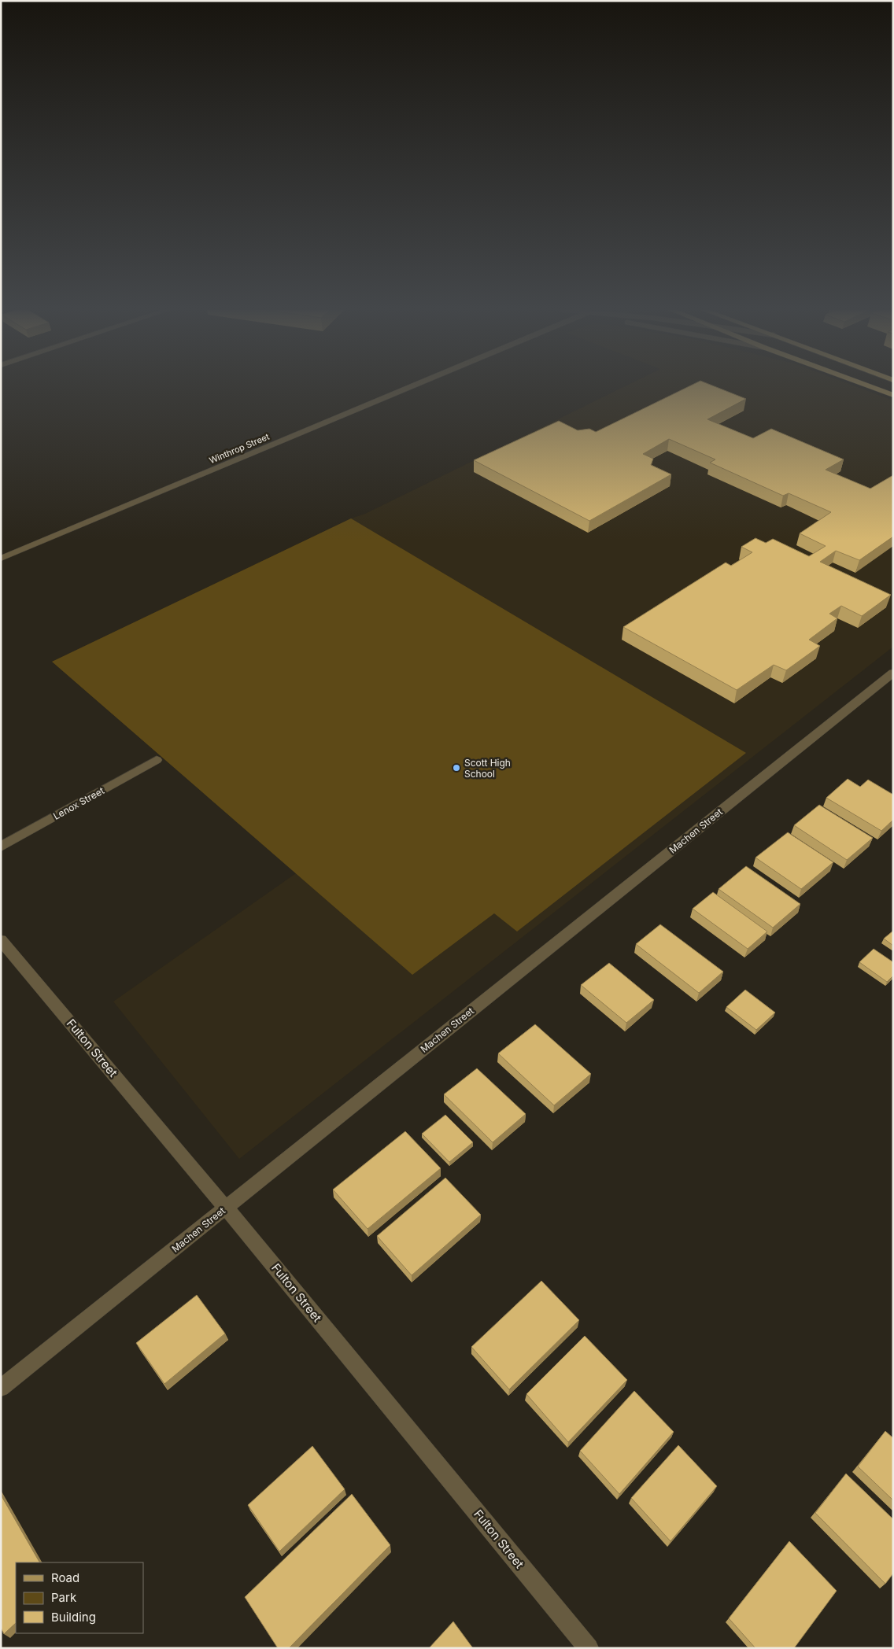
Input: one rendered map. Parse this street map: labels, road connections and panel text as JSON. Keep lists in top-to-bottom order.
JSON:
{
  "streets": {
    "street": [
      "Winthrop Street",
      "Lenox Street",
      "Machen Street",
      "Fulton Street"
    ]
  },
  "crossings": [
    ["Machen Street", "Fulton Street"]
  ],
  "places": ["Scott High School"],
  "legend": ["Road", "Park", "Building"]
}
